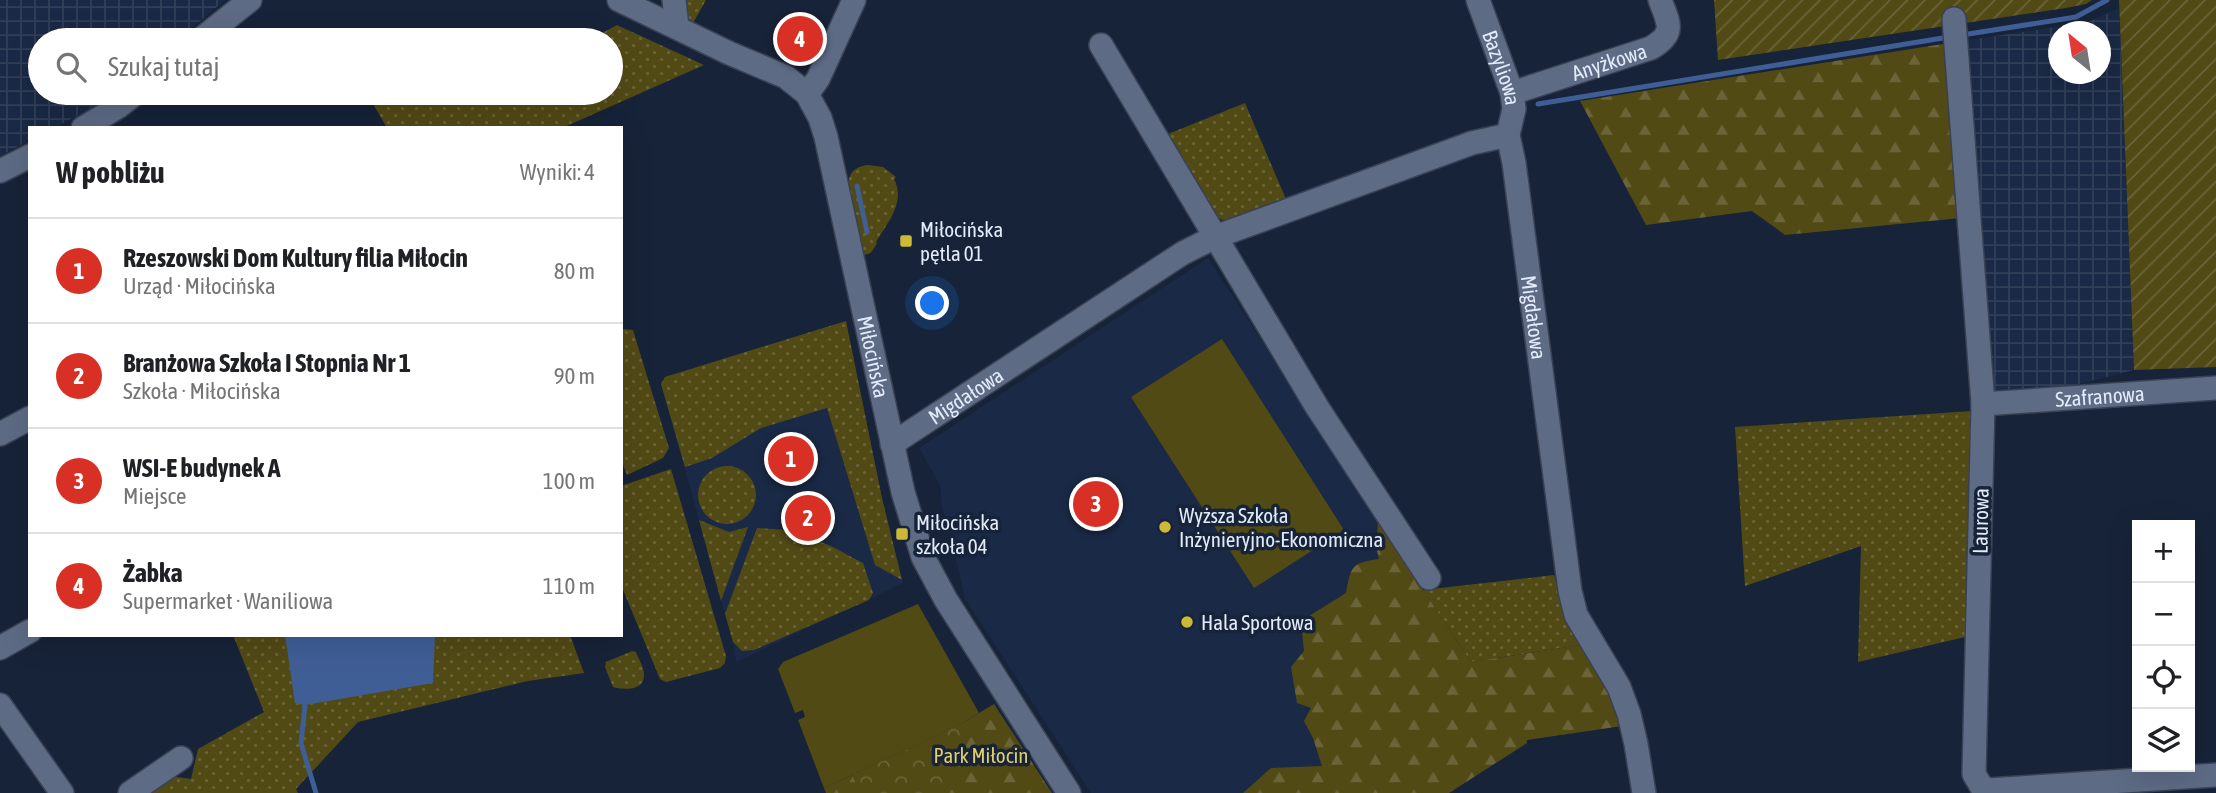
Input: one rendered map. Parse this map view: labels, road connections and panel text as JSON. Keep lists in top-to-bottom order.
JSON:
{
  "streets": {
    "street": [
      "Anyżkowa",
      "Bazyliowa",
      "Migdałowa",
      "Miłocińska",
      "Szafranowa",
      "Laurowa"
    ]
  },
  "crossings": [
    ["Anyżkowa", "Bazyliowa"],
    ["Bazyliowa", "Migdałowa"],
    ["Migdałowa", "Miłocińska"],
    ["Szafranowa", "Laurowa"]
  ],
  "parks": ["Park Miłocin"],
  "places": {
    "transit": ["Miłocińska pętla 01", "Miłocińska szkoła 04"],
    "other": ["Wyższa Szkoła Inżynieryjno-Ekonomiczna", "Hala Sportowa"]
  },
  "north": "top left",
  "page": {
    "pins": [
      "4",
      "1",
      "3",
      "2"
    ],
    "search": "Szukaj tutaj",
    "heading": ["W pobliżu", "Wyniki: 4"],
    "list": [
      {
        "mark": "1",
        "name": "Rzeszowski Dom Kultury filia Miłocin",
        "note": "Urząd · Miłocińska",
        "value": "80 m"
      },
      {
        "mark": "2",
        "name": "Branżowa Szkoła I Stopnia Nr 1",
        "note": "Szkoła · Miłocińska",
        "value": "90 m"
      },
      {
        "mark": "3",
        "name": "WSI-E budynek A",
        "note": "Miejsce",
        "value": "100 m"
      },
      {
        "mark": "4",
        "name": "Żabka",
        "note": "Supermarket · Waniliowa",
        "value": "110 m"
      }
    ],
    "map_buttons": ["+", "−"]
  }
}
